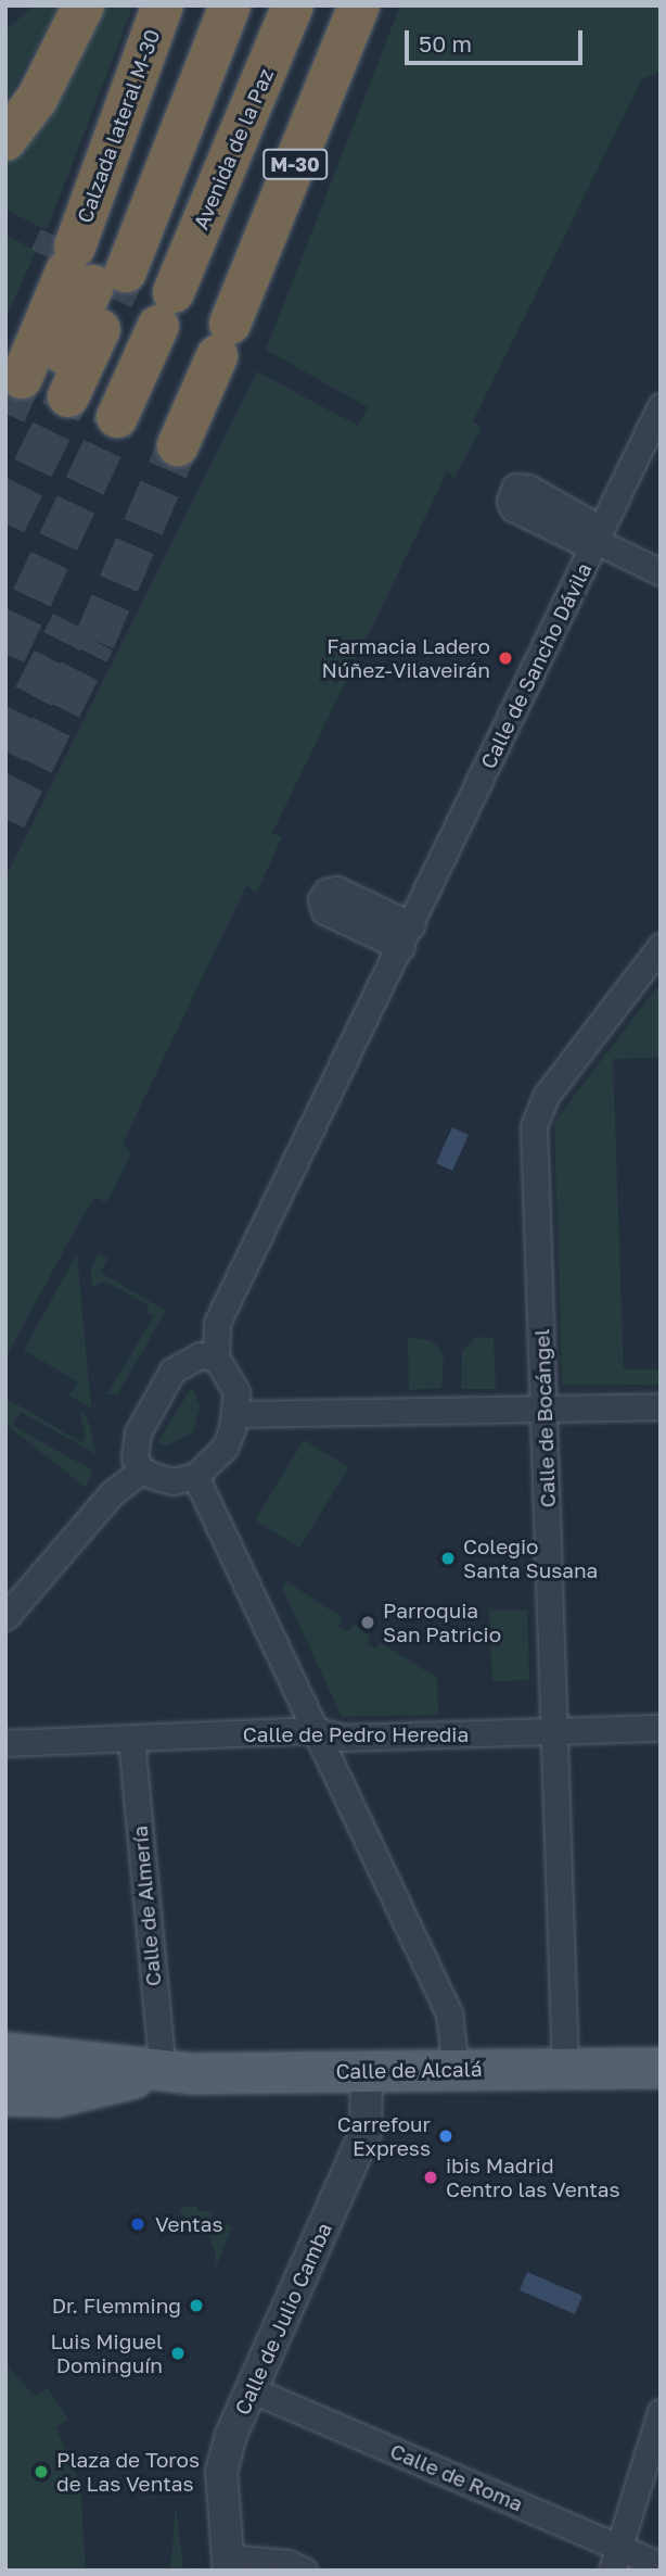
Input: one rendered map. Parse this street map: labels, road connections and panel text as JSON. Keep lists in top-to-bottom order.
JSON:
{
  "streets": {
    "highway": ["Calzada lateral M-30", "Avenida de la Paz", "M-30"],
    "main road": ["Calle de Alcalá"],
    "street": [
      "Calle de Sancho Dávila",
      "Calle de Bocángel",
      "Calle de Pedro Heredia",
      "Calle de Almería",
      "Calle de Julio Camba",
      "Calle de Roma"
    ]
  },
  "crossings": [
    ["Calle de Bocángel", "Calle de Pedro Heredia"],
    ["Calle de Bocángel", "Calle de Alcalá"],
    ["Calle de Pedro Heredia", "Calle de Almería"],
    ["Calle de Almería", "Calle de Alcalá"],
    ["Calle de Alcalá", "Calle de Julio Camba"],
    ["Calle de Julio Camba", "Calle de Roma"]
  ],
  "places": [
    "Farmacia Ladero Núñez-Vilaveirán",
    "Colegio Santa Susana",
    "Parroquia San Patricio",
    "Carrefour Express",
    "ibis Madrid Centro las Ventas",
    "Ventas",
    "Dr. Flemming",
    "Luis Miguel Dominguín",
    "Plaza de Toros de Las Ventas"
  ],
  "scale_bar": "50 m"
}
